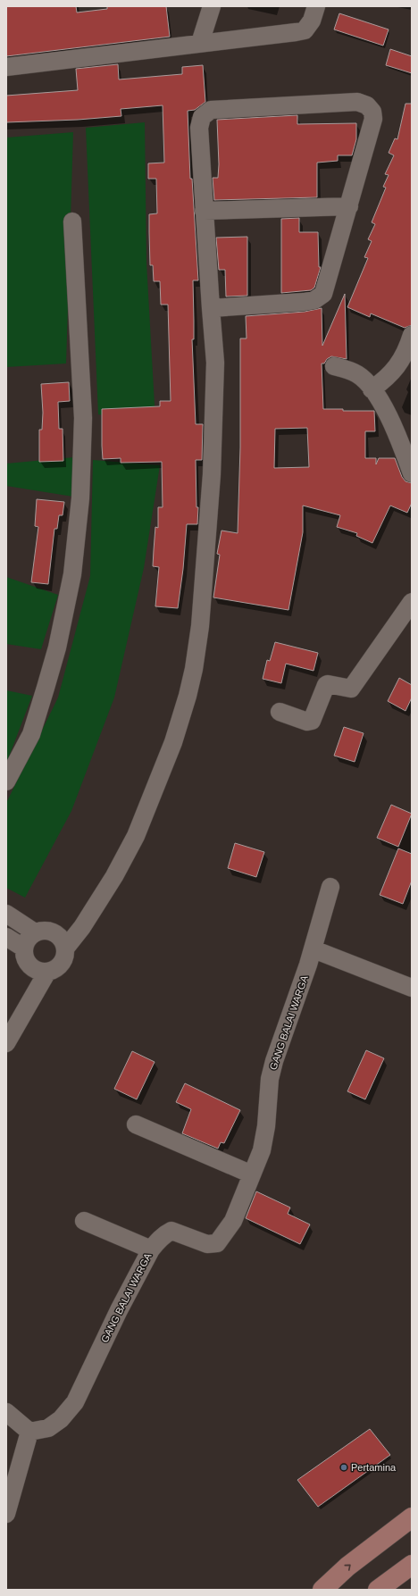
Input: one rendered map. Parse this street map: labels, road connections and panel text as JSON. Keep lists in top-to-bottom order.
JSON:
{
  "streets": {
    "street": ["GANG BALAI WARGA"]
  },
  "places": ["Pertamina"]
}
